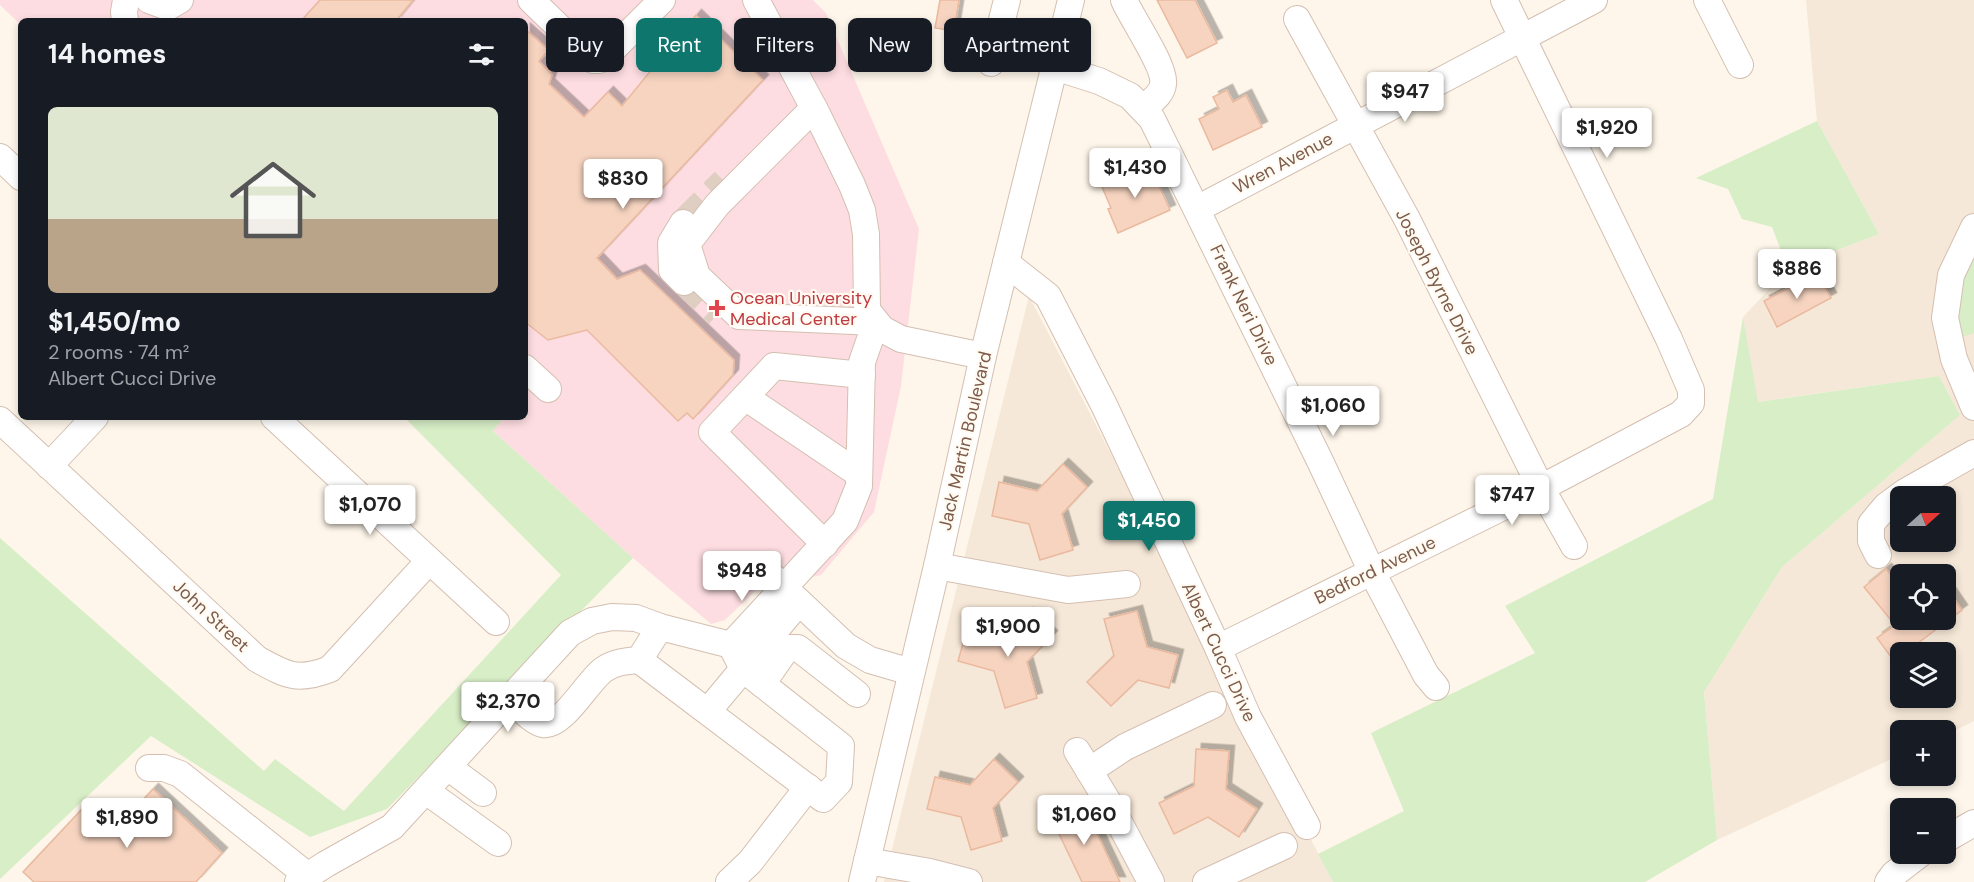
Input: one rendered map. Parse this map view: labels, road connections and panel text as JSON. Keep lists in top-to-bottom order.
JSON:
{
  "streets": {
    "street": [
      "Wren Avenue",
      "Joseph Byrne Drive",
      "Frank Neri Drive",
      "Jack Martin Boulevard",
      "Bedford Avenue",
      "John Street",
      "Albert Cucci Drive"
    ]
  },
  "crossings": [
    ["Wren Avenue", "Joseph Byrne Drive"],
    ["Wren Avenue", "Frank Neri Drive"],
    ["Wren Avenue", "Bedford Avenue"],
    ["Joseph Byrne Drive", "Bedford Avenue"],
    ["Frank Neri Drive", "Bedford Avenue"],
    ["Jack Martin Boulevard", "Albert Cucci Drive"],
    ["Bedford Avenue", "Albert Cucci Drive"]
  ],
  "places": {
    "health": ["Ocean University Medical Center"]
  },
  "north": "right",
  "page": {
    "chip": [
      "Buy",
      "Rent",
      "Filters",
      "New",
      "Apartment"
    ],
    "heading": "14 homes",
    "price": [
      "$947",
      "$1,920",
      "$1,430",
      "$830",
      "$886",
      "$1,060",
      "$747",
      "$1,070",
      "$1,450",
      "$948",
      "$1,900",
      "$2,370",
      "$1,060",
      "$1,890"
    ],
    "list": [
      {
        "name": "$1,450/mo",
        "note": "2 rooms · 74 m² · Albert Cucci Drive"
      }
    ],
    "map_buttons": ["+", "−"]
  }
}
